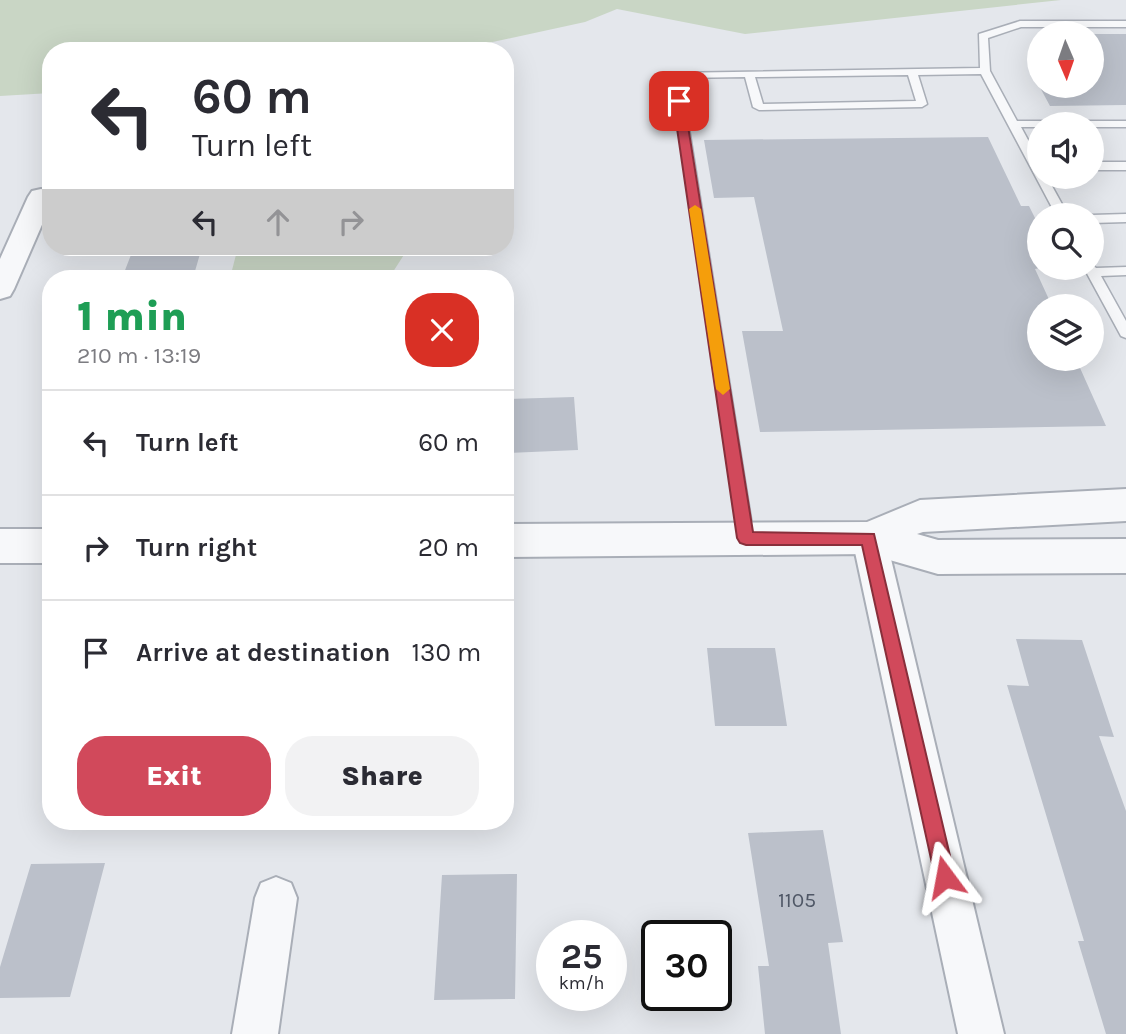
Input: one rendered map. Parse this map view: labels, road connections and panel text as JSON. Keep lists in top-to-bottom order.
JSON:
{
  "house_numbers": ["1105"],
  "north": "bottom",
  "page": {
    "turn": ["60 m", "Turn left"],
    "heading": ["1 min", "210 m · 13:19"],
    "list": [
      {
        "name": "Turn left",
        "value": "60 m"
      },
      {
        "name": "Turn right",
        "value": "20 m"
      },
      {
        "name": "Arrive at destination",
        "value": "130 m"
      }
    ],
    "buttons": ["Exit", "Share"],
    "speed": "25 km/h",
    "limit": "30"
  }
}
